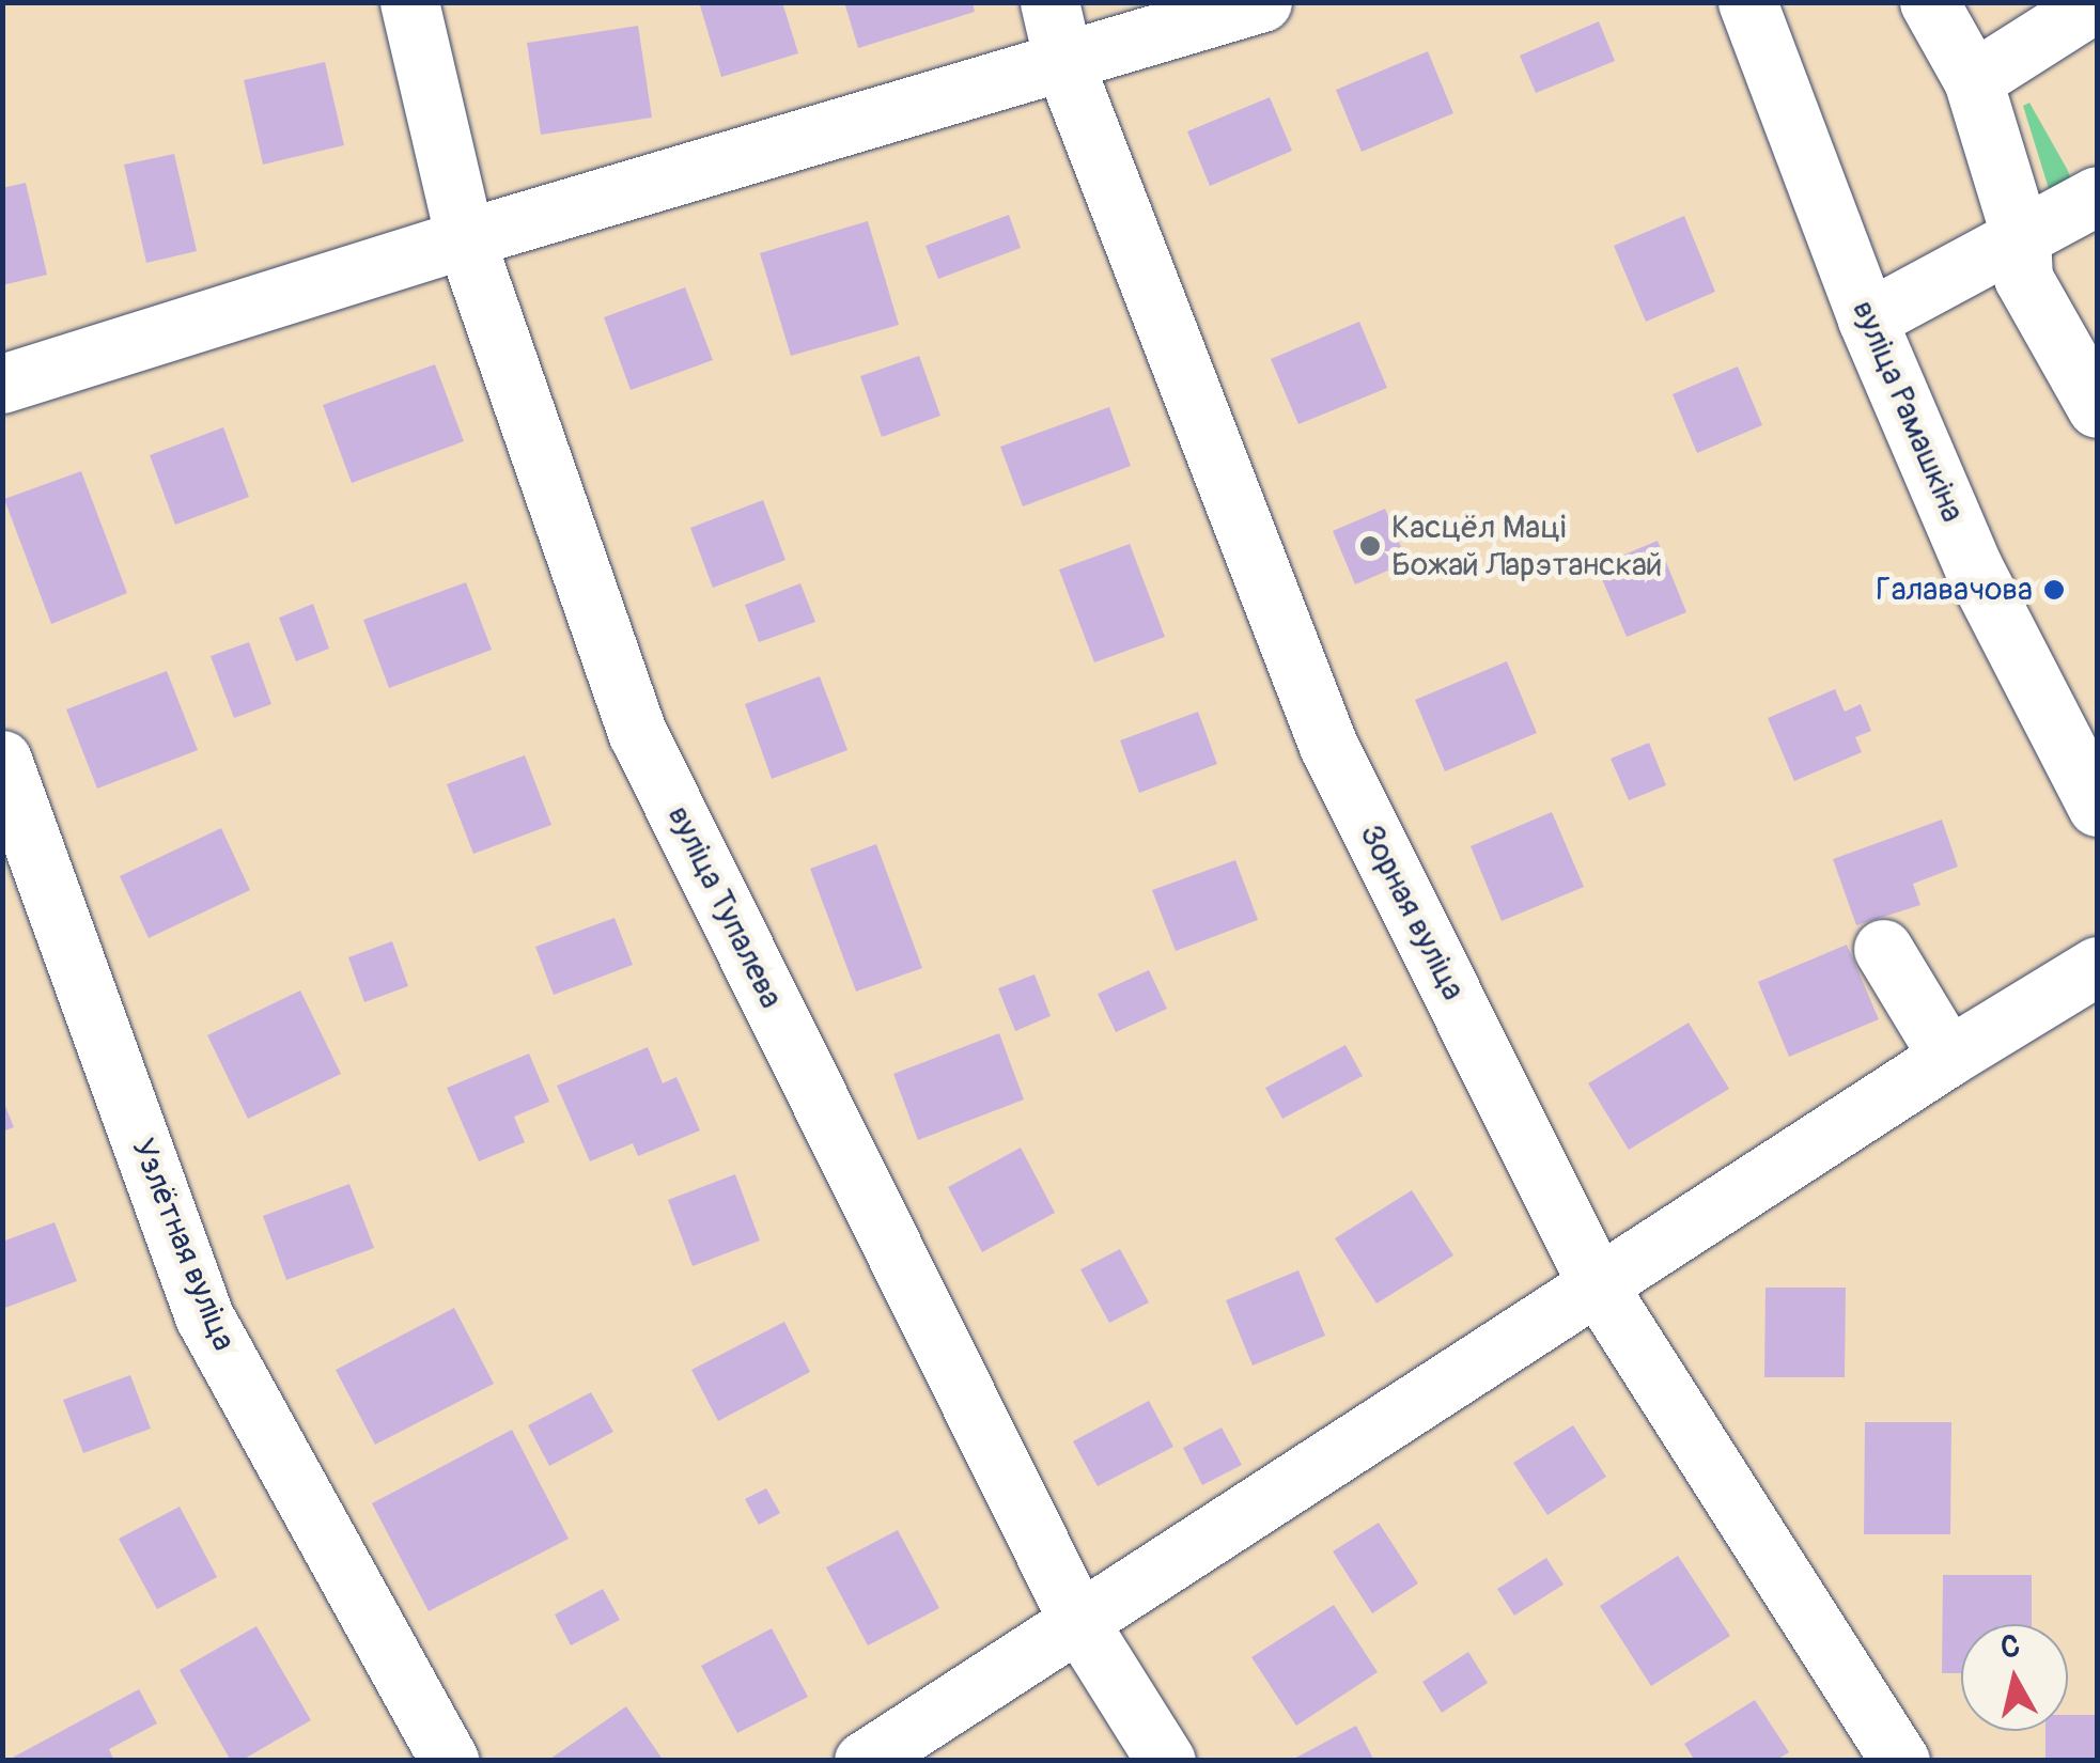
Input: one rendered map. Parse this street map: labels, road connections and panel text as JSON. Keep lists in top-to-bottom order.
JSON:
{
  "streets": {
    "street": [
      "вуліца Рамашкіна",
      "вуліца Тупалева",
      "Зорная вуліца",
      "Узлётная вуліца"
    ]
  },
  "places": ["Касцёл Маці Божай Ларэтанскай", "Галавачова"],
  "north": "top"
}
